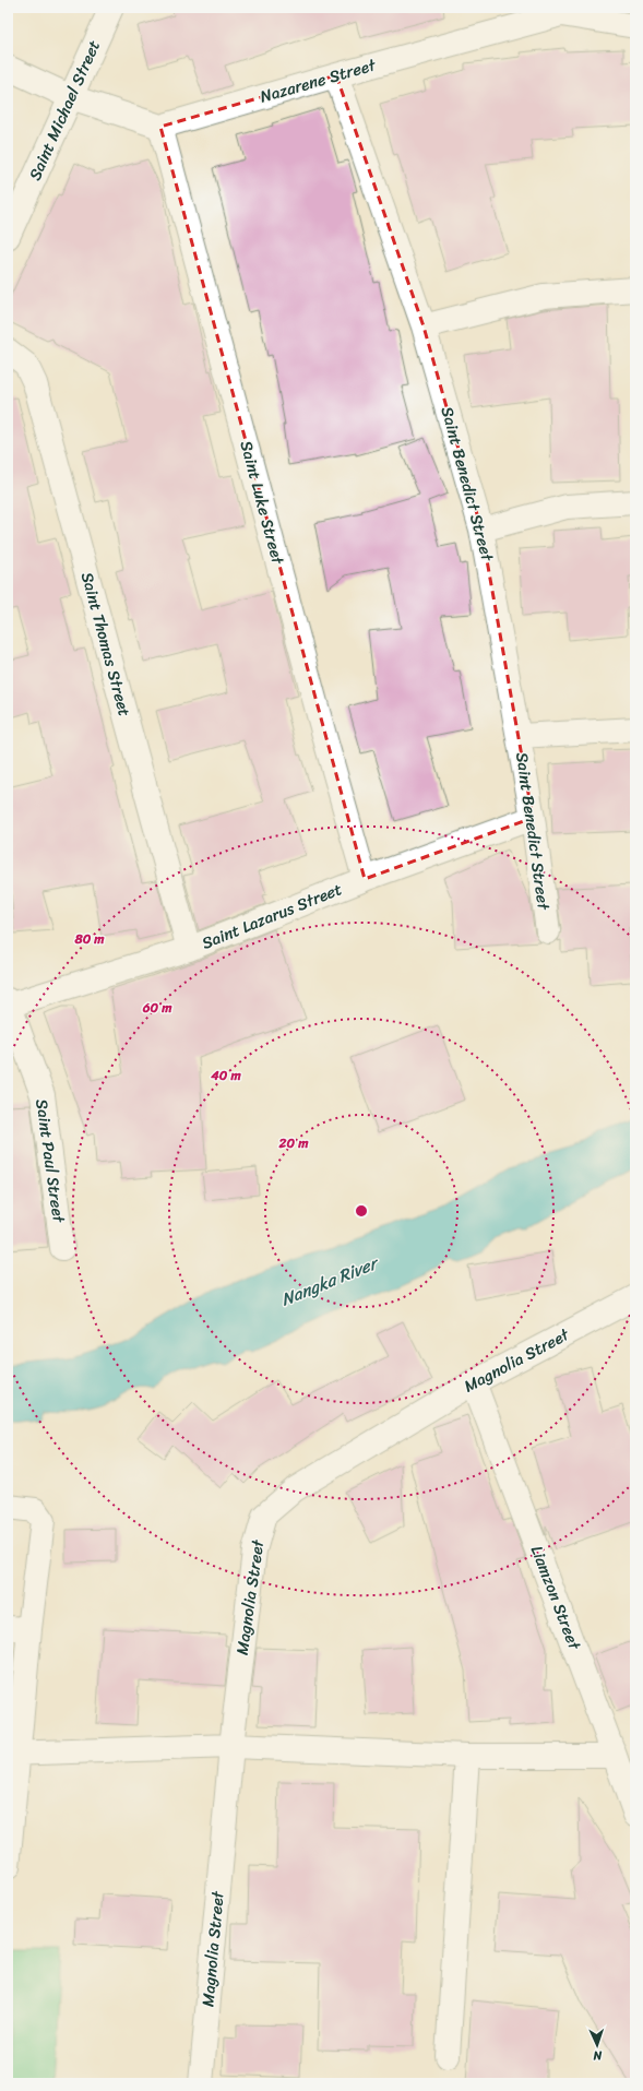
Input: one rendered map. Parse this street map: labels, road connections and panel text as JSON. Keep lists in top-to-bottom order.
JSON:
{
  "streets": {
    "street": [
      "Nazarene Street",
      "Saint Michael Street",
      "Saint Benedict Street",
      "Saint Luke Street",
      "Saint Thomas Street",
      "Saint Lazarus Street",
      "Saint Paul Street",
      "Magnolia Street",
      "Liamzon Street"
    ]
  },
  "crossings": [
    ["Nazarene Street", "Saint Benedict Street"],
    ["Nazarene Street", "Saint Luke Street"],
    ["Saint Benedict Street", "Saint Lazarus Street"],
    ["Saint Luke Street", "Saint Lazarus Street"],
    ["Saint Thomas Street", "Saint Lazarus Street"],
    ["Saint Lazarus Street", "Saint Paul Street"],
    ["Magnolia Street", "Liamzon Street"]
  ],
  "water": ["Nangka River"],
  "north": "bottom",
  "rings": [
    "80 m",
    "60 m",
    "40 m",
    "20 m"
  ]
}
